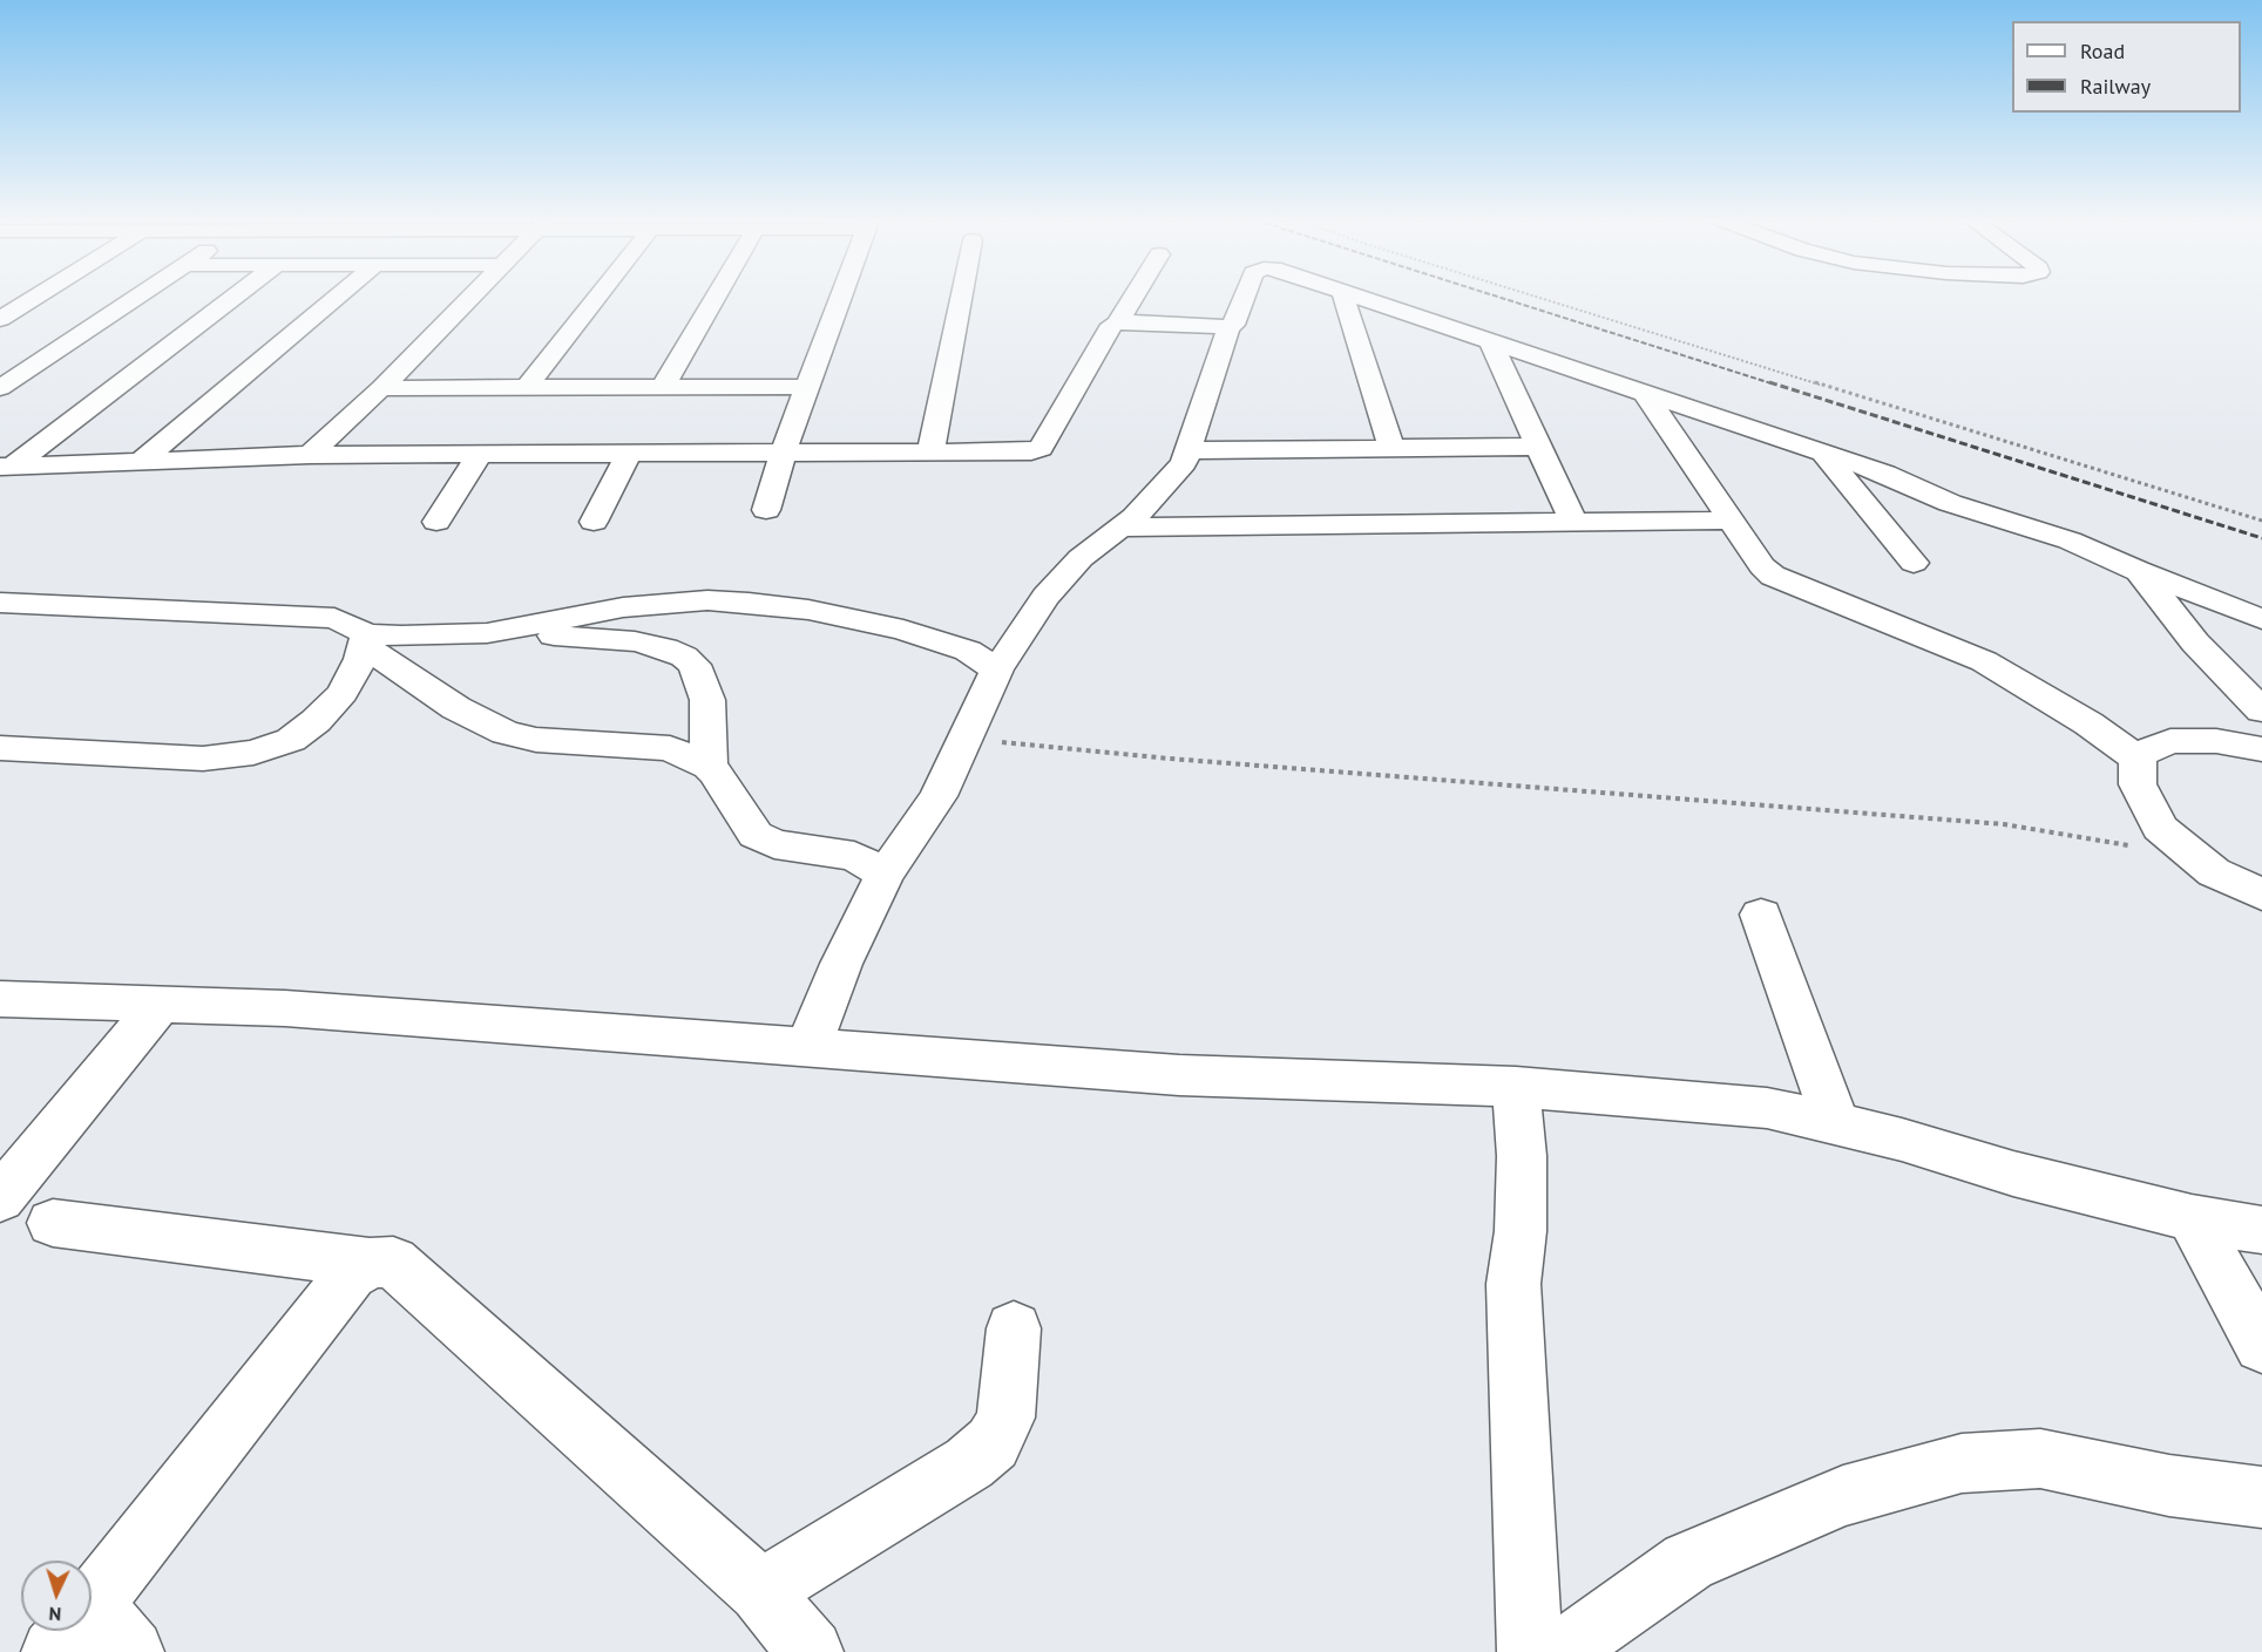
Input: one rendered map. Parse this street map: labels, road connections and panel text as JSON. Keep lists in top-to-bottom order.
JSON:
{
  "legend": ["Road", "Railway"],
  "north": "bottom"
}
